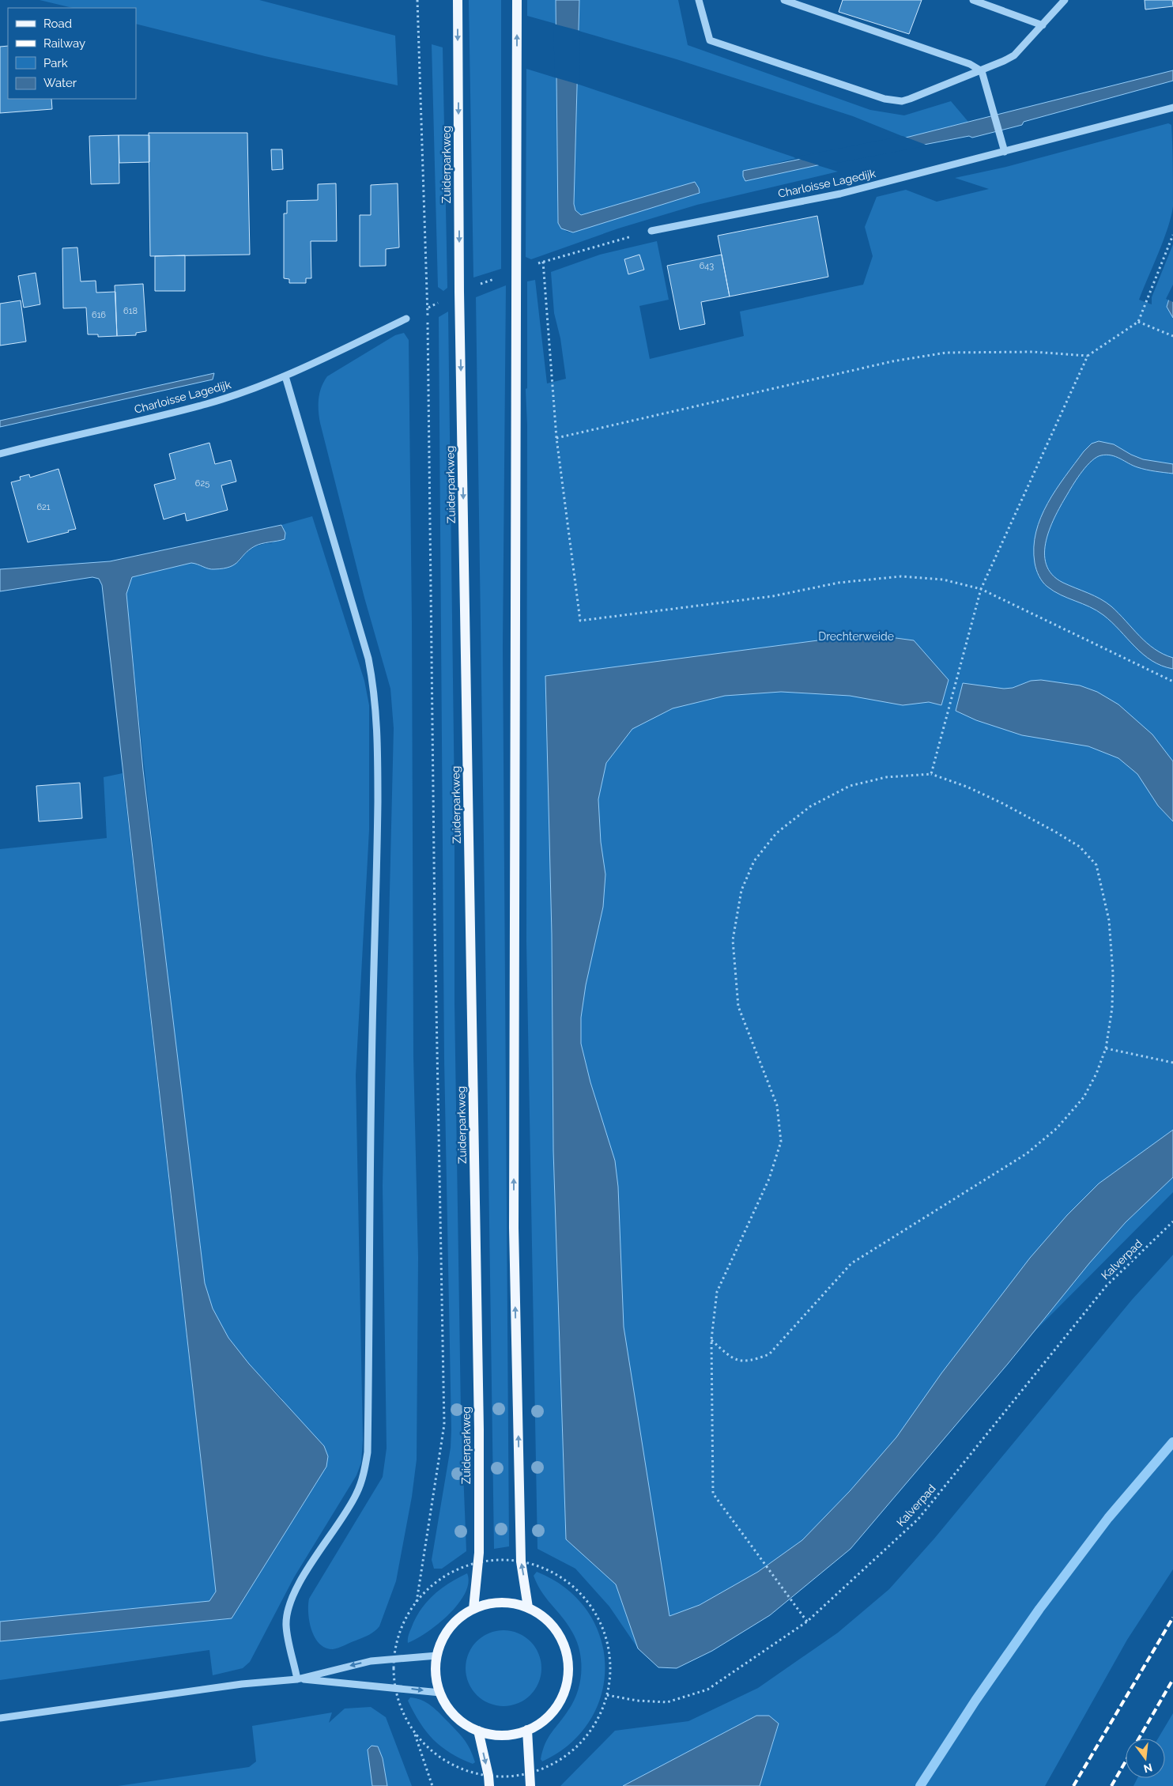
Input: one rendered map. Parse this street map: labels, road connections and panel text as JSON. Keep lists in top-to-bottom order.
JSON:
{
  "streets": {
    "main road": ["Zuiderparkweg"],
    "street": ["Charloisse Lagedijk"],
    "path": ["Kalverpad"]
  },
  "parks": ["Drechterweide"],
  "house_numbers": [
    "643",
    "618",
    "616",
    "625",
    "621"
  ],
  "legend": [
    "Road",
    "Railway",
    "Park",
    "Water"
  ],
  "north": "bottom"
}
